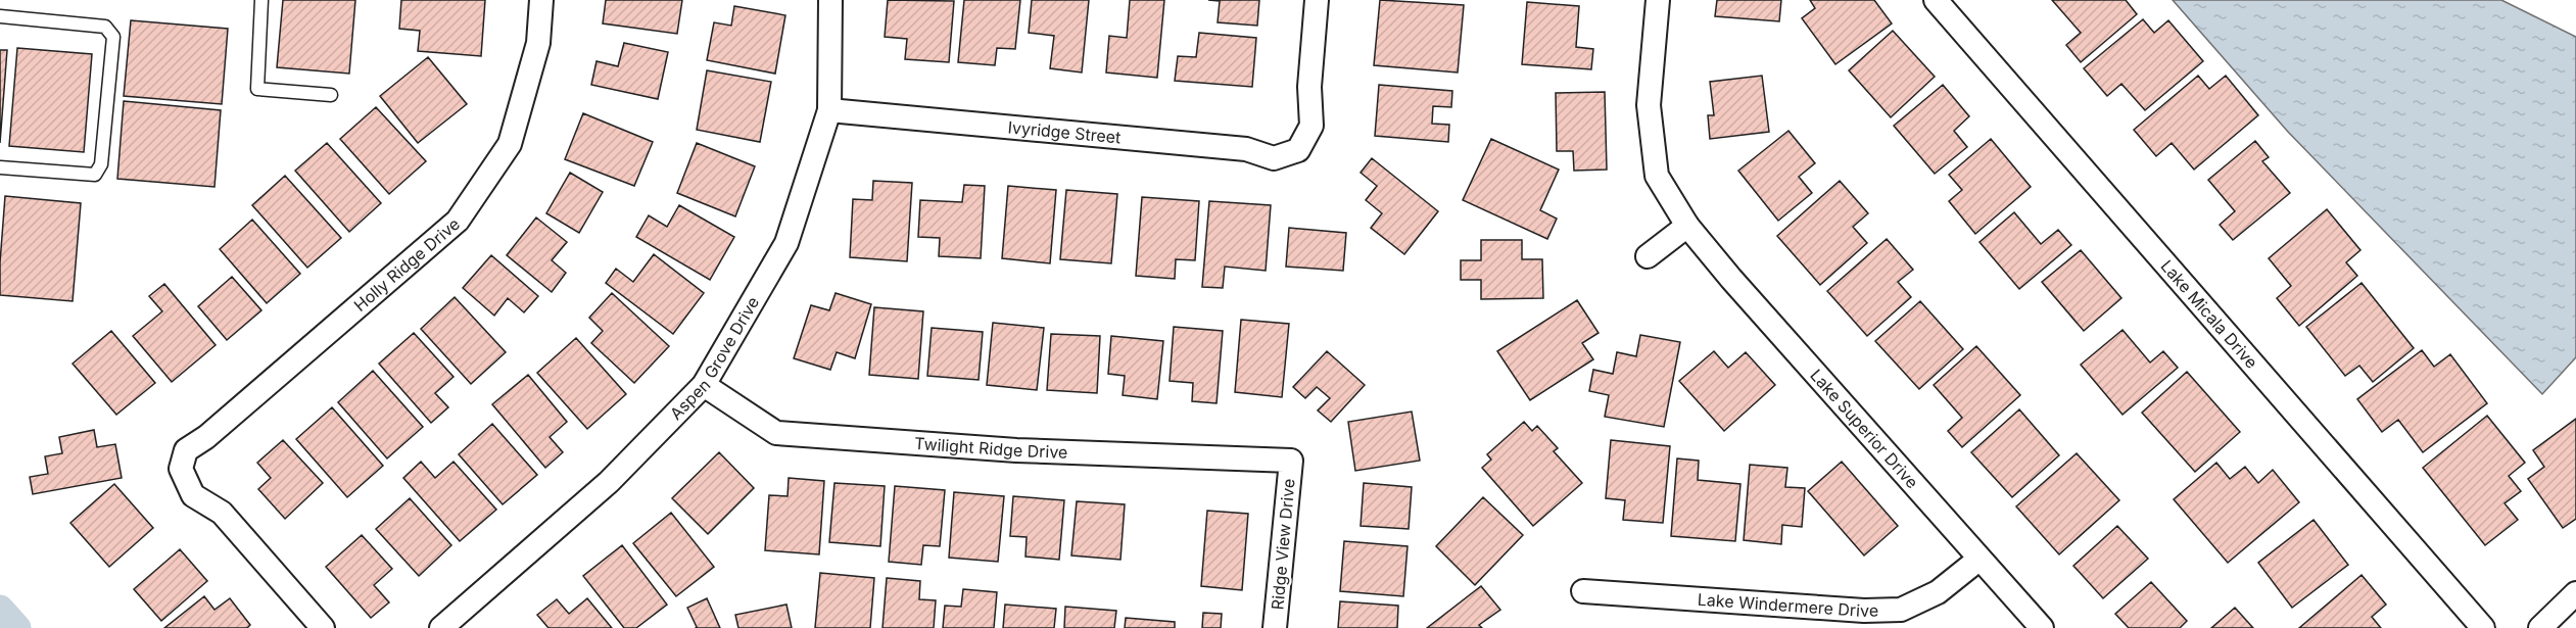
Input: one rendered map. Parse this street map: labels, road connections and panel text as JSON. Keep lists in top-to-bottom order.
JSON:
{
  "streets": {
    "street": [
      "Ivyridge Street",
      "Holly Ridge Drive",
      "Lake Micala Drive",
      "Aspen Grove Drive",
      "Lake Superior Drive",
      "Twilight Ridge Drive",
      "Ridge View Drive",
      "Lake Windermere Drive"
    ]
  },
  "crossings": [
    ["Ivyridge Street", "Aspen Grove Drive"],
    ["Aspen Grove Drive", "Twilight Ridge Drive"],
    ["Lake Superior Drive", "Lake Windermere Drive"],
    ["Twilight Ridge Drive", "Ridge View Drive"]
  ]
}
